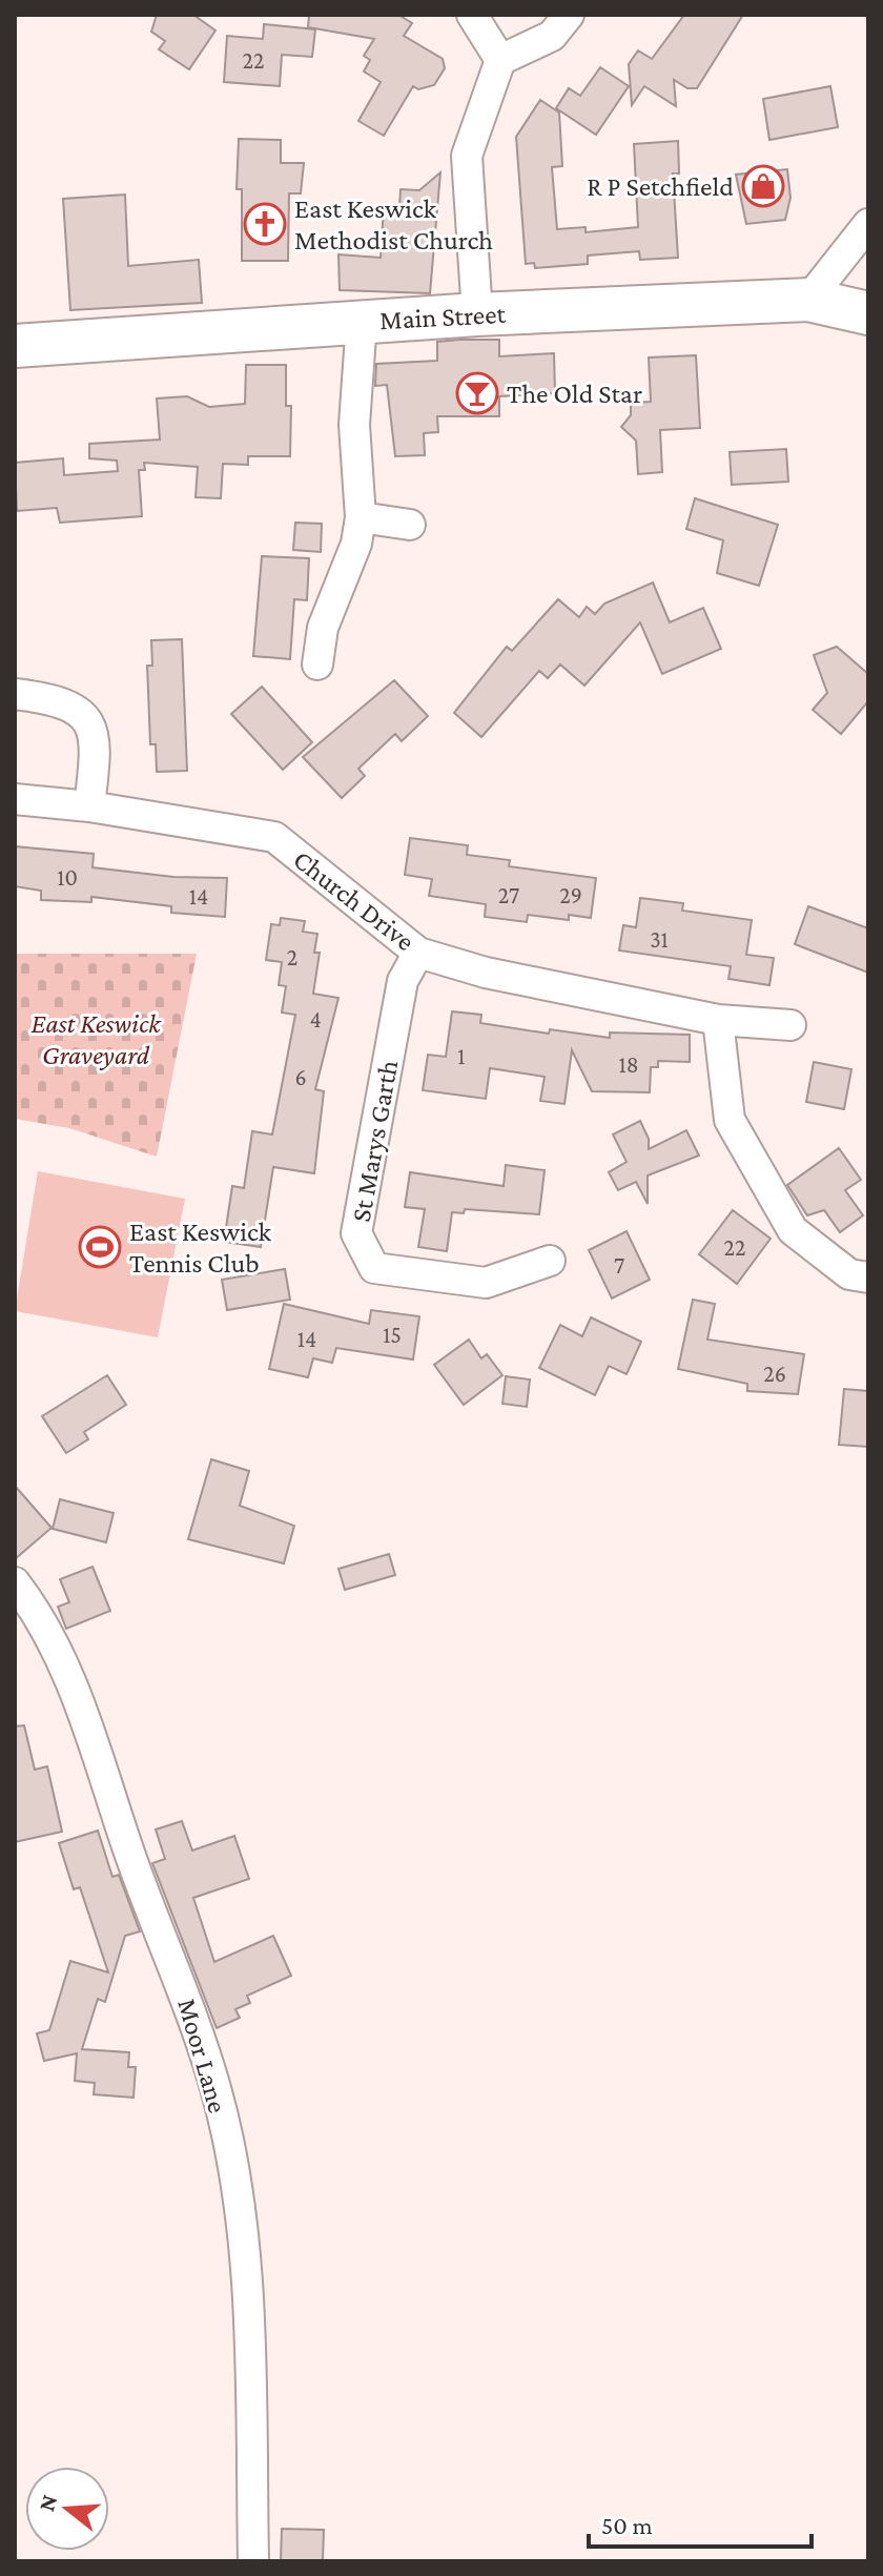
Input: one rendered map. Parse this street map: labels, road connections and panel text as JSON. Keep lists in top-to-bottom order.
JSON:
{
  "streets": {
    "street": [
      "Main Street",
      "Church Drive",
      "St Marys Garth",
      "Moor Lane"
    ]
  },
  "crossings": [
    ["Church Drive", "St Marys Garth"]
  ],
  "parks": ["East Keswick Graveyard"],
  "places": {
    "shop": ["R P Setchfield"],
    "church": ["East Keswick Methodist Church"],
    "bar": ["The Old Star"],
    "sports": ["East Keswick Tennis Club"]
  },
  "house_numbers": [
    "22",
    "10",
    "27",
    "29",
    "14",
    "31",
    "2",
    "4",
    "1",
    "18",
    "6",
    "22",
    "7",
    "15",
    "14",
    "26"
  ],
  "scale_bar": "50 m",
  "north": "left"
}
